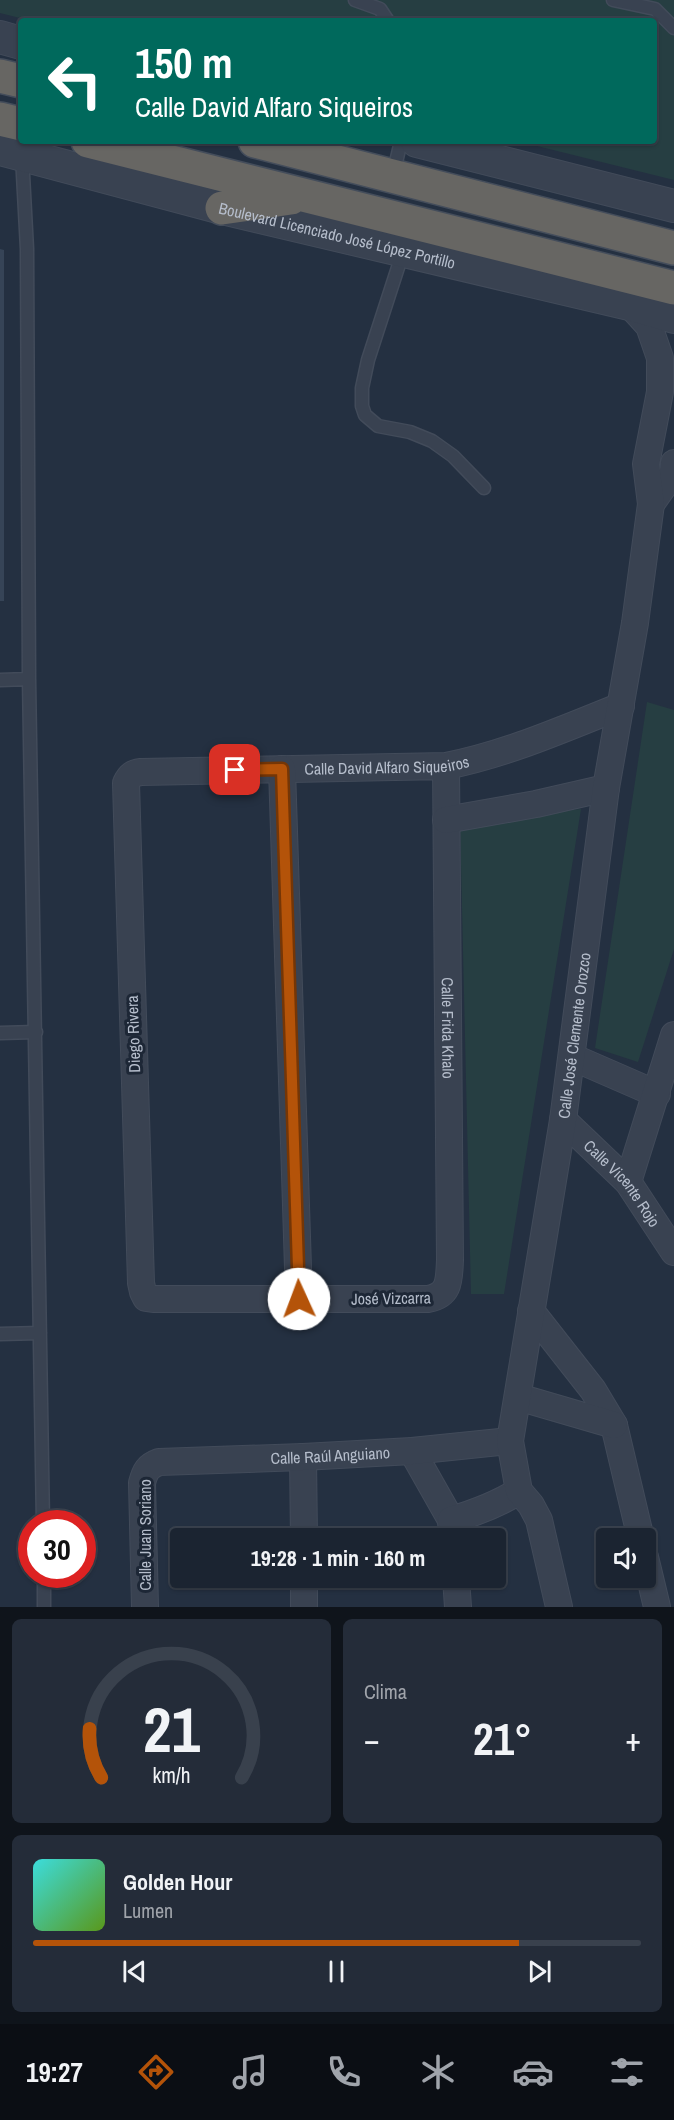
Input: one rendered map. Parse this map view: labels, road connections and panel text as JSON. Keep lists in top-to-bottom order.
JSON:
{
  "streets": {
    "highway": ["Boulevard Licenciado José López Portillo"],
    "street": [
      "Calle David Alfaro Siqueiros",
      "Calle Frida Khalo",
      "Diego Rivera",
      "Calle José Clemente Orozco",
      "Calle Vicente Rojo",
      "José Vizcarra",
      "Calle Raúl Anguiano",
      "Calle Juan Soriano"
    ]
  },
  "crossings": [
    ["Boulevard Licenciado José López Portillo", "Calle José Clemente Orozco"],
    ["Calle David Alfaro Siqueiros", "Calle Frida Khalo"],
    ["Calle David Alfaro Siqueiros", "Diego Rivera"],
    ["Calle David Alfaro Siqueiros", "Calle José Clemente Orozco"],
    ["Calle Frida Khalo", "José Vizcarra"],
    ["Diego Rivera", "José Vizcarra"],
    ["Calle José Clemente Orozco", "Calle Vicente Rojo"],
    ["Calle José Clemente Orozco", "Calle Raúl Anguiano"],
    ["Calle Raúl Anguiano", "Calle Juan Soriano"]
  ],
  "page": {
    "turn": ["150 m", "Calle David Alfaro Siqueiros"],
    "limit": "30",
    "trip": "19:28 · 1 min · 160 m",
    "tile": "Clima",
    "heat": ["−", "21°", "+"],
    "song": ["Golden Hour", "Lumen"],
    "tabs": "19:27",
    "gauge": ["21", "km/h"]
  }
}
